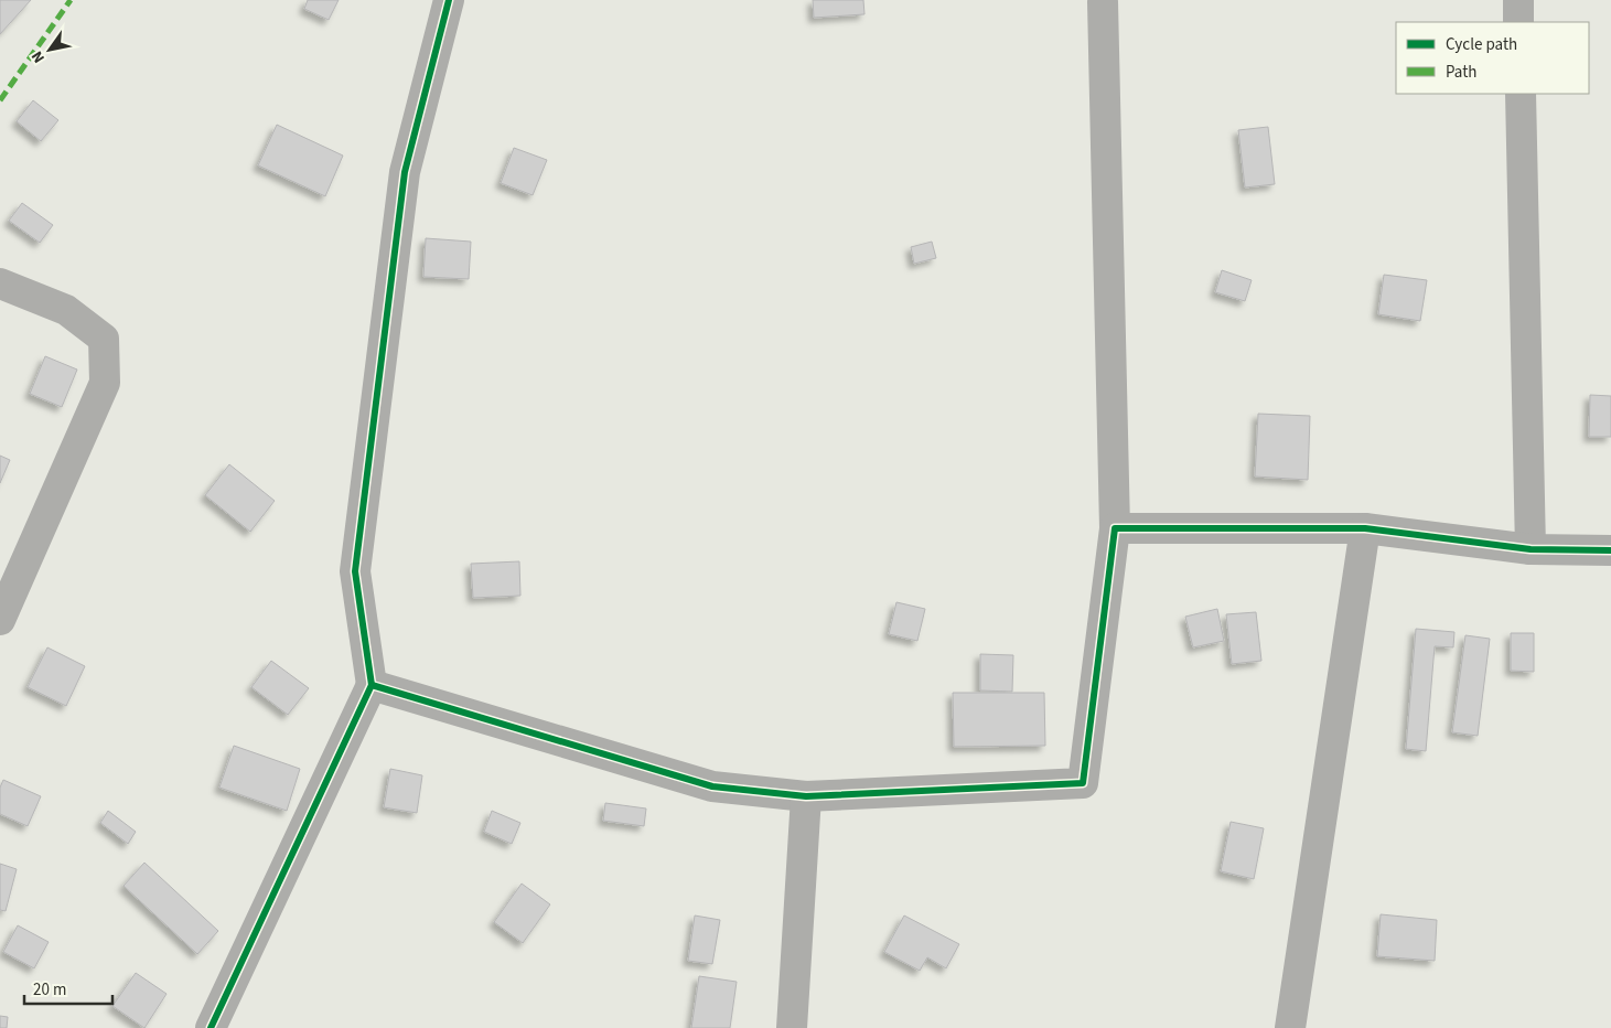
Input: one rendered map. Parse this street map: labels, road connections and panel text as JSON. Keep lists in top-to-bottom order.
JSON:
{
  "legend": ["Cycle path", "Path"],
  "scale_bar": "20 m",
  "north": "bottom left"
}
